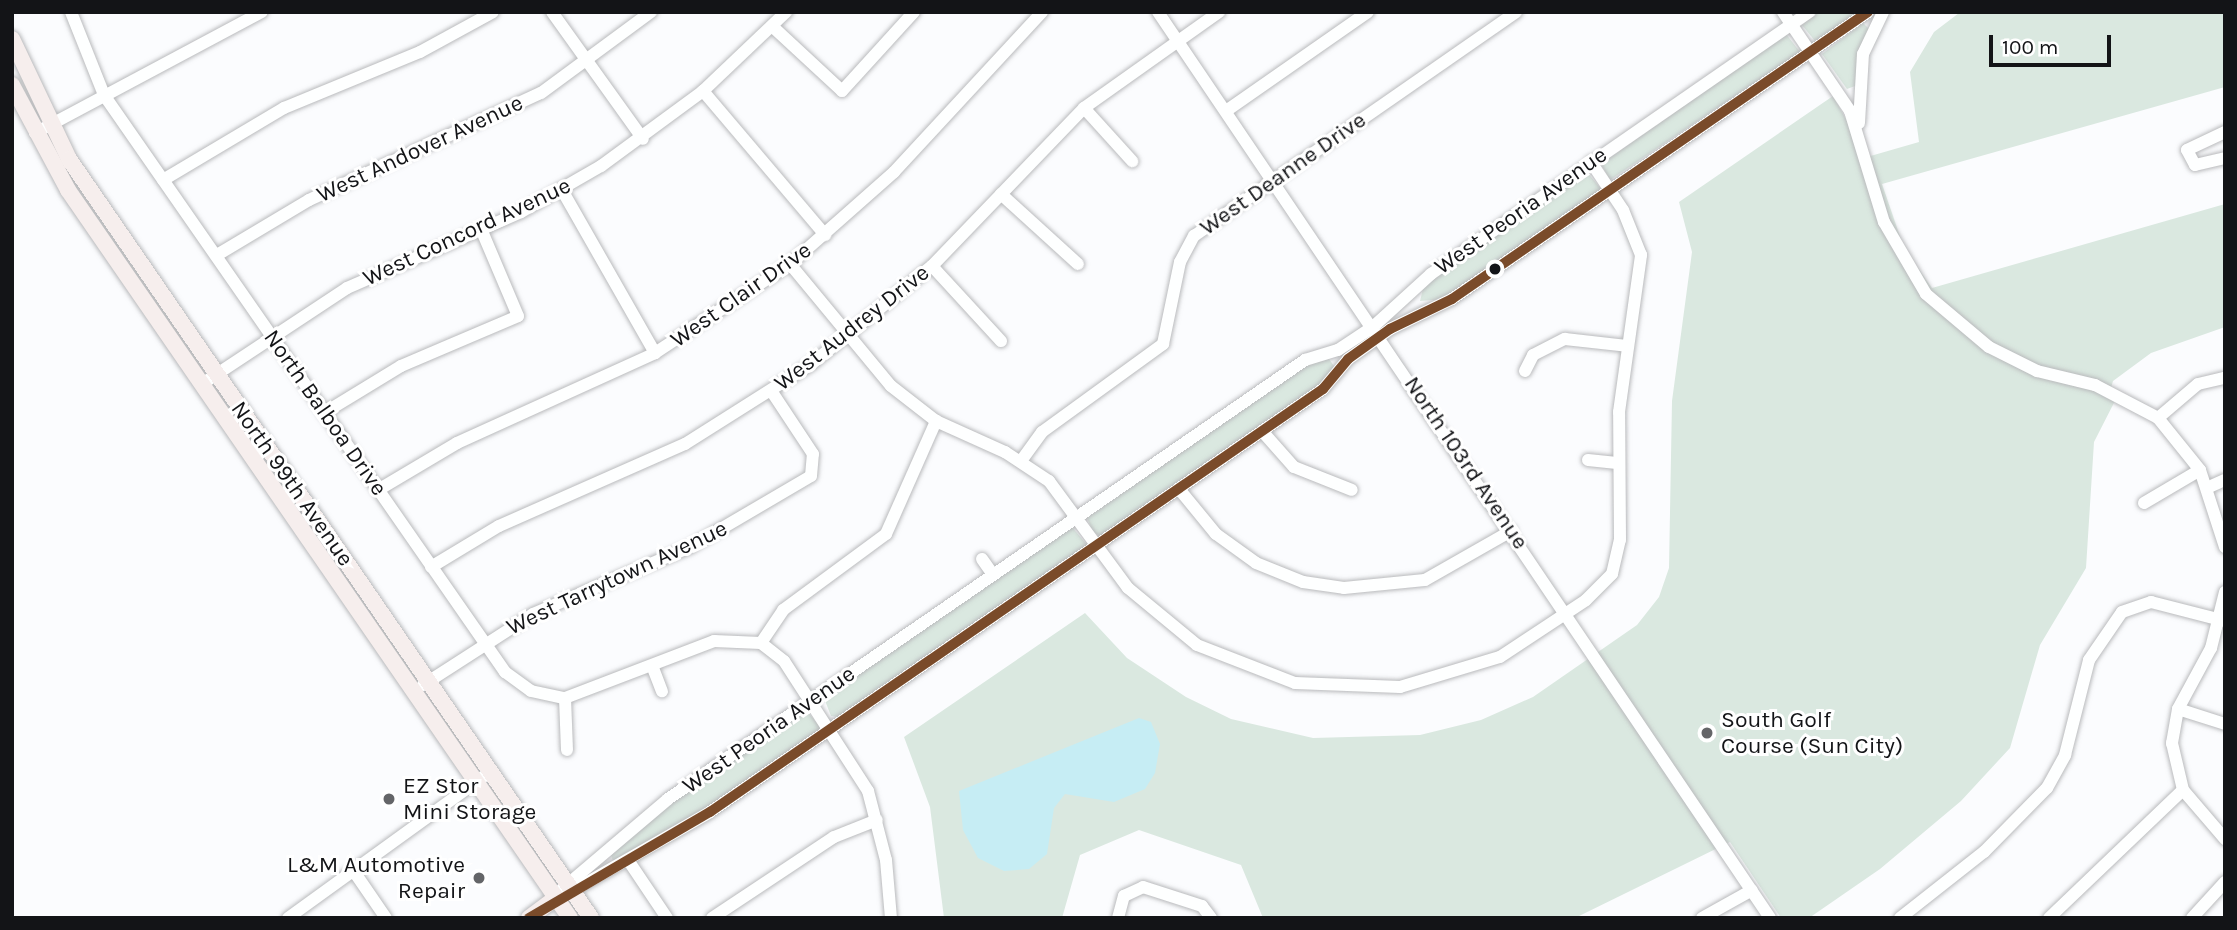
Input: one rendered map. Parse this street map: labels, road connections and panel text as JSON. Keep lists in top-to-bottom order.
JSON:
{
  "streets": {
    "main road": ["West Peoria Avenue", "North 99th Avenue"],
    "street": [
      "West Andover Avenue",
      "West Deanne Drive",
      "West Concord Avenue",
      "West Clair Drive",
      "West Audrey Drive",
      "North Balboa Drive",
      "North 103rd Avenue",
      "West Tarrytown Avenue"
    ]
  },
  "crossings": [
    ["West Andover Avenue", "North Balboa Drive"],
    ["West Deanne Drive", "North 103rd Avenue"],
    ["West Peoria Avenue", "North 103rd Avenue"],
    ["West Peoria Avenue", "North 99th Avenue"],
    ["West Concord Avenue", "North Balboa Drive"],
    ["West Concord Avenue", "North 99th Avenue"],
    ["West Clair Drive", "North Balboa Drive"],
    ["West Audrey Drive", "North Balboa Drive"],
    ["West Audrey Drive", "North 103rd Avenue"],
    ["West Audrey Drive", "West Tarrytown Avenue"],
    ["North Balboa Drive", "West Tarrytown Avenue"],
    ["North 99th Avenue", "West Tarrytown Avenue"]
  ],
  "places": ["South Golf Course (Sun City)", "EZ Stor Mini Storage", "L&M Automotive Repair"],
  "scale_bar": "100 m"
}
